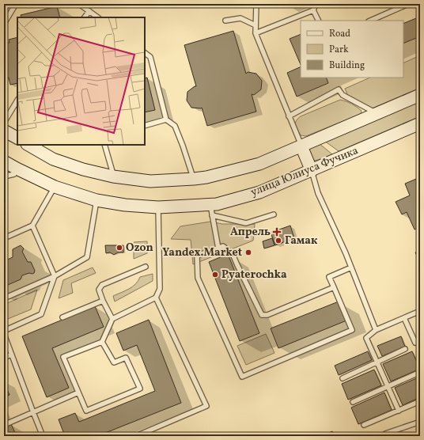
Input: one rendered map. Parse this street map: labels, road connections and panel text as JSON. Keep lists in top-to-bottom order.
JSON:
{
  "streets": {
    "main road": ["улица Юлиуса Фучика"]
  },
  "places": {
    "health": ["Апрель"],
    "other": [
      "Гамак",
      "Ozon",
      "Yandex.Market",
      "Pyaterochka"
    ]
  },
  "legend": ["Road", "Park", "Building"]
}
